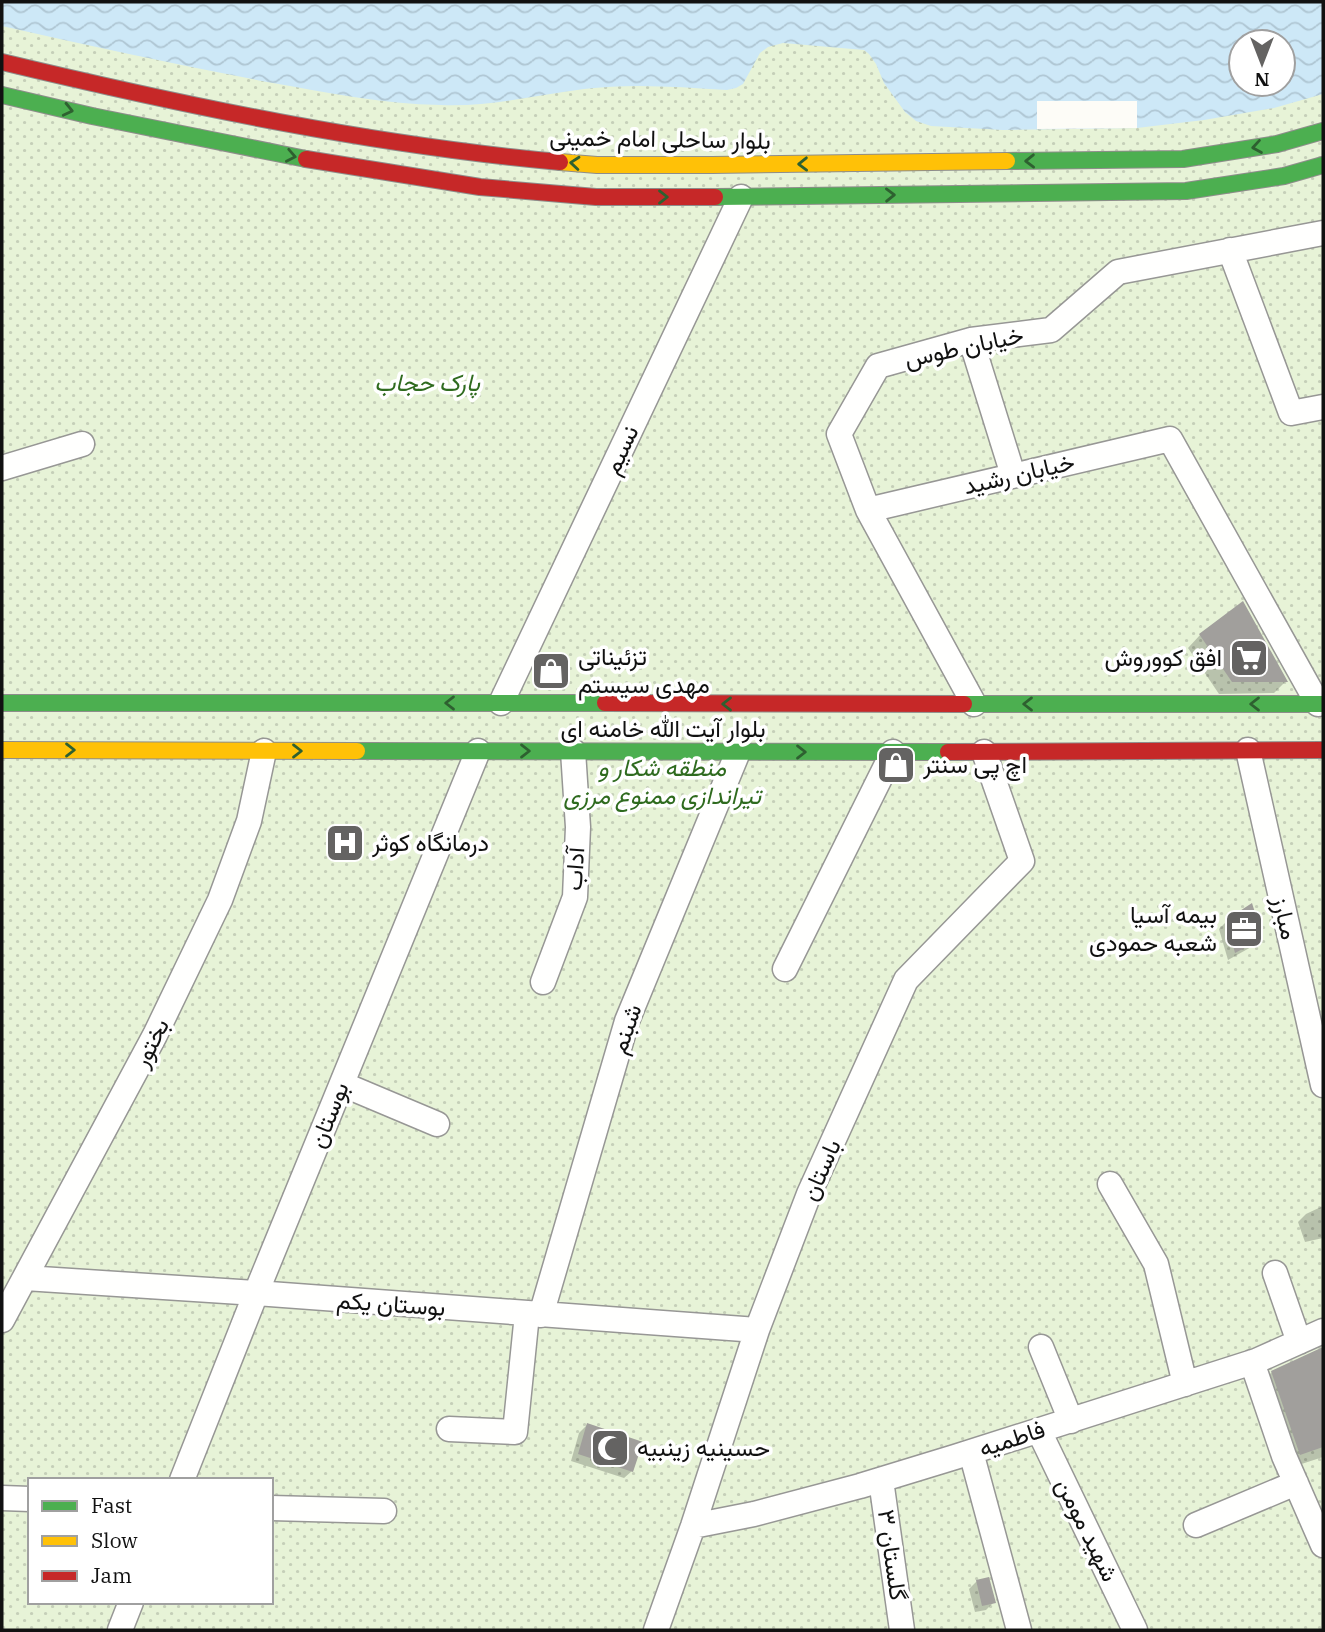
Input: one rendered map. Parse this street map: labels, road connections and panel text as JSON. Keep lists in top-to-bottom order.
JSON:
{
  "streets": {
    "main road": ["بلوار ساحلی امام خمینی", "بلوار آیت الله خامنه ای"],
    "street": [
      "خیابان طوس",
      "نسیم",
      "خیابان رشید",
      "آداب",
      "مبارز",
      "شبنم",
      "بختور",
      "بوستان",
      "باستان",
      "بوستان یکم",
      "فاطمیه",
      "شهید مومن",
      "گلستان ۳"
    ]
  },
  "crossings": [
    ["خیابان طوس", "خیابان رشید"],
    ["خیابان طوس", "بلوار آیت الله خامنه ای"],
    ["نسیم", "بلوار آیت الله خامنه ای"],
    ["خیابان رشید", "بلوار آیت الله خامنه ای"],
    ["بلوار آیت الله خامنه ای", "آداب"],
    ["بلوار آیت الله خامنه ای", "مبارز"],
    ["بلوار آیت الله خامنه ای", "شبنم"],
    ["بلوار آیت الله خامنه ای", "بختور"],
    ["بلوار آیت الله خامنه ای", "بوستان"],
    ["بلوار آیت الله خامنه ای", "باستان"],
    ["شبنم", "بوستان یکم"],
    ["بختور", "بوستان یکم"],
    ["بوستان", "بوستان یکم"],
    ["باستان", "بوستان یکم"],
    ["باستان", "فاطمیه"],
    ["فاطمیه", "شهید مومن"],
    ["فاطمیه", "گلستان ۳"]
  ],
  "parks": ["پارک حجاب", "منطقه شکار و تیراندازی ممنوع مرزی"],
  "places": {
    "supermarket": ["افق کووروش"],
    "shop": ["تزئیناتی مهدی سیستم", "اچ پی سنتر"],
    "hospital": ["درمانگاه کوثر"],
    "office": ["بیمه آسیا شعبه حمودی"],
    "mosque": ["حسینیه زینبیه"]
  },
  "legend": ["Fast", "Slow", "Jam"],
  "north": "bottom"
}
